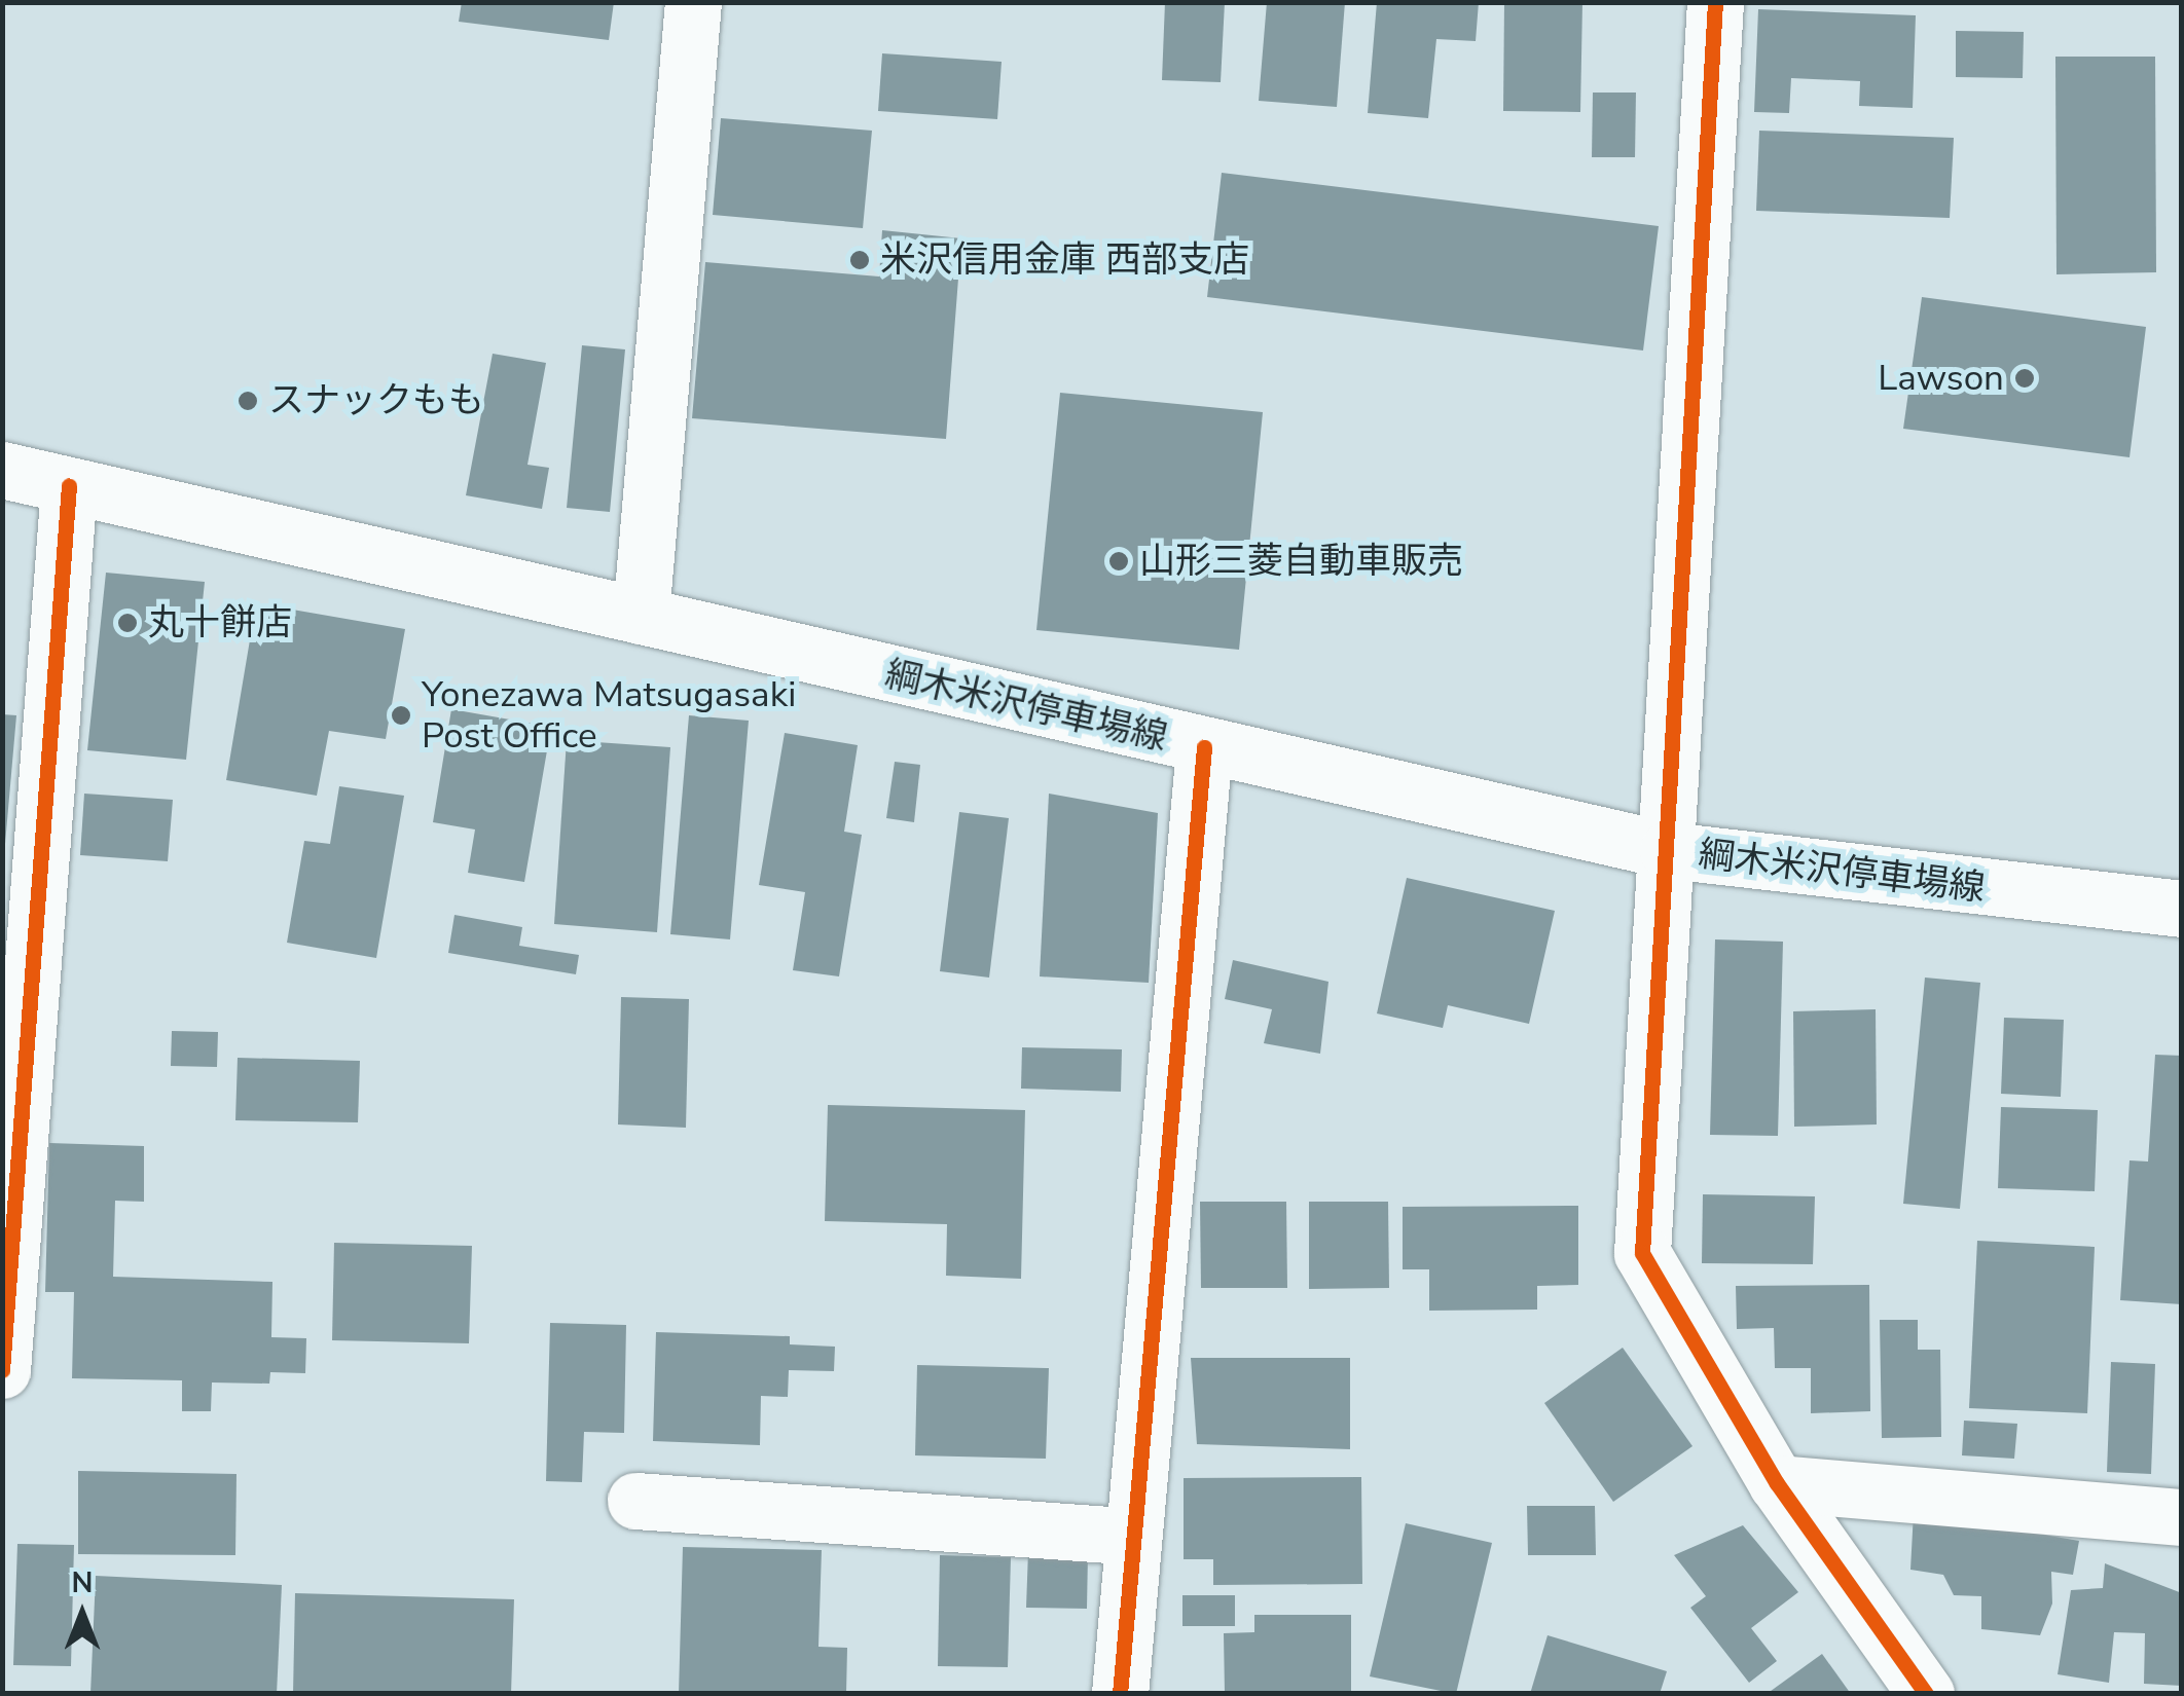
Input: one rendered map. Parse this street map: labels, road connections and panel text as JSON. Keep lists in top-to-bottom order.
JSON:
{
  "streets": {
    "street": ["綱木米沢停車場線"]
  },
  "places": [
    "米沢信用金庫 西部支店",
    "Lawson",
    "スナックもも",
    "山形三菱自動車販売",
    "丸十餅店",
    "Yonezawa Matsugasaki Post Office"
  ],
  "north": "top"
}
